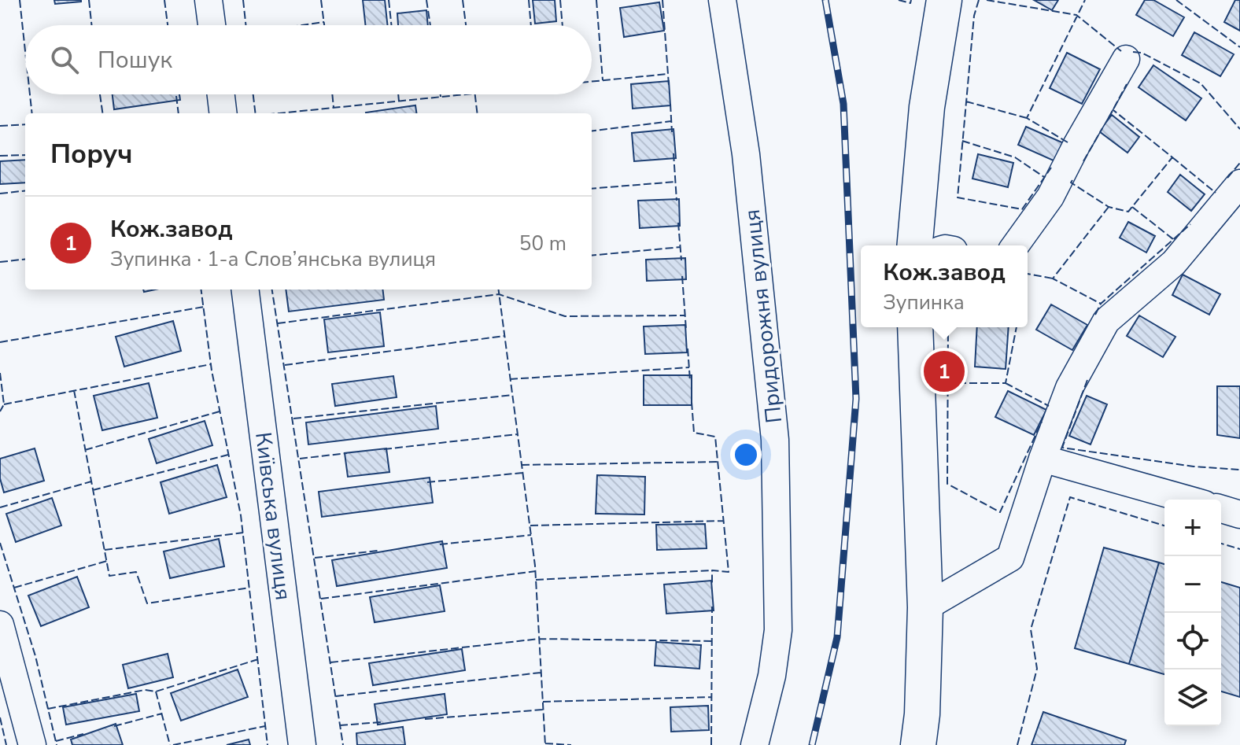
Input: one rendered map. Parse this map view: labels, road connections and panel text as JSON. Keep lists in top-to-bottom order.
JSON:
{
  "streets": {
    "street": ["Придорожня вулиця", "Київська вулиця"]
  },
  "page": {
    "search": "Пошук",
    "heading": "Поруч",
    "list": [
      {
        "mark": "1",
        "name": "Кож.завод",
        "note": "Зупинка · 1-а Слов’янська вулиця",
        "value": "50 m"
      }
    ],
    "popup": ["Кож.завод", "Зупинка"],
    "pins": "1",
    "map_buttons": ["+", "−"]
  }
}
